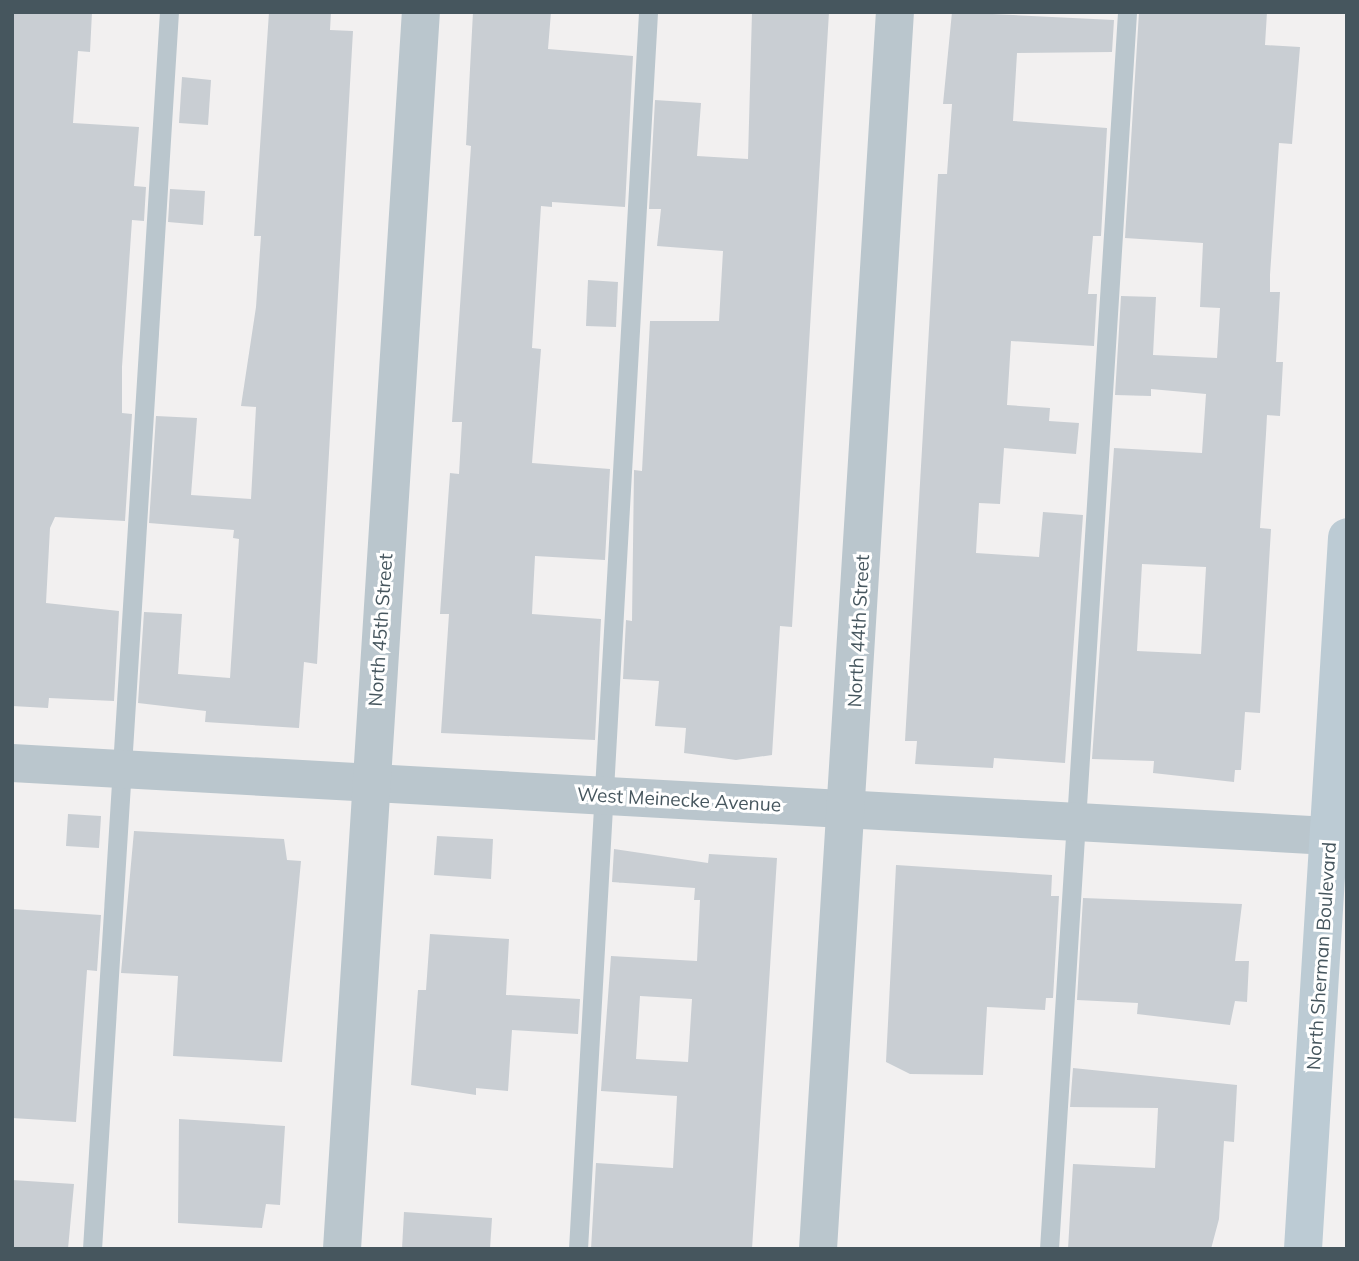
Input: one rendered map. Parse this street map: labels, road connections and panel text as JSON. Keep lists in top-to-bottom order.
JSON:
{
  "streets": {
    "main road": ["North Sherman Boulevard"],
    "street": ["North 45th Street", "North 44th Street", "West Meinecke Avenue"]
  },
  "crossings": [
    ["North 45th Street", "West Meinecke Avenue"],
    ["North 44th Street", "West Meinecke Avenue"],
    ["West Meinecke Avenue", "North Sherman Boulevard"]
  ]
}
